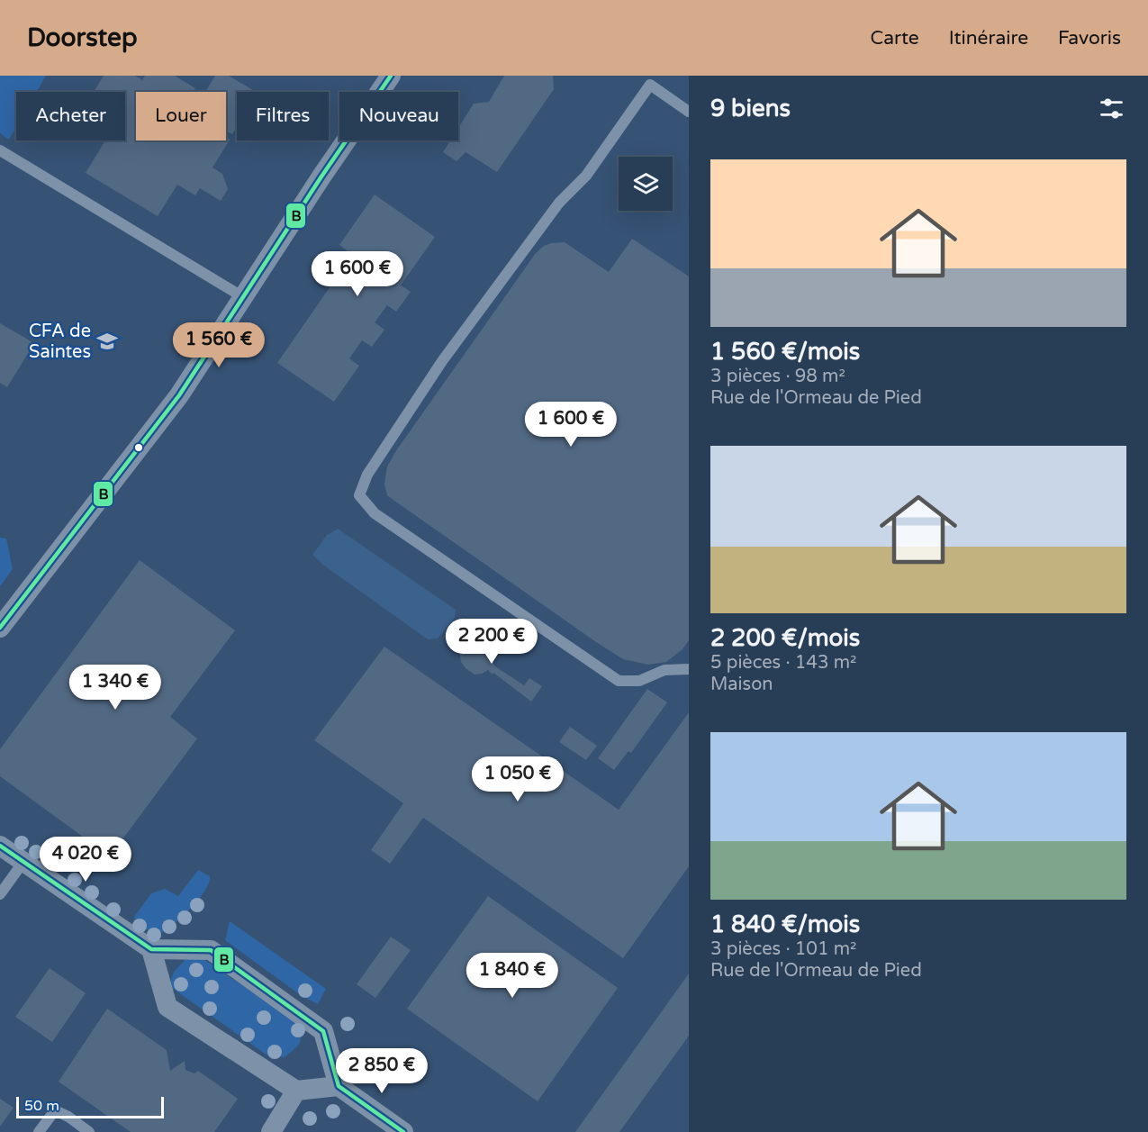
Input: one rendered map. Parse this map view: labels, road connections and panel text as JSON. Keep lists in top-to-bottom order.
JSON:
{
  "places": {
    "school or university": ["CFA de Saintes"]
  },
  "lines": ["transit line B"],
  "scale_bar": "50 m",
  "page": {
    "header": "Doorstep",
    "nav": ["Carte", "Itinéraire", "Favoris"],
    "heading": "9 biens",
    "chip": [
      "Acheter",
      "Louer",
      "Filtres",
      "Nouveau"
    ],
    "list": [
      {
        "name": "1 560 €/mois",
        "note": "3 pièces · 98 m² · Rue de l'Ormeau de Pied"
      },
      {
        "name": "2 200 €/mois",
        "note": "5 pièces · 143 m² · Maison"
      },
      {
        "name": "1 840 €/mois",
        "note": "3 pièces · 101 m² · Rue de l'Ormeau de Pied"
      }
    ],
    "price": [
      "1 600 €",
      "1 560 €",
      "1 600 €",
      "2 200 €",
      "1 340 €",
      "1 050 €",
      "4 020 €",
      "1 840 €",
      "2 850 €"
    ],
    "scale": "50 m"
  }
}
